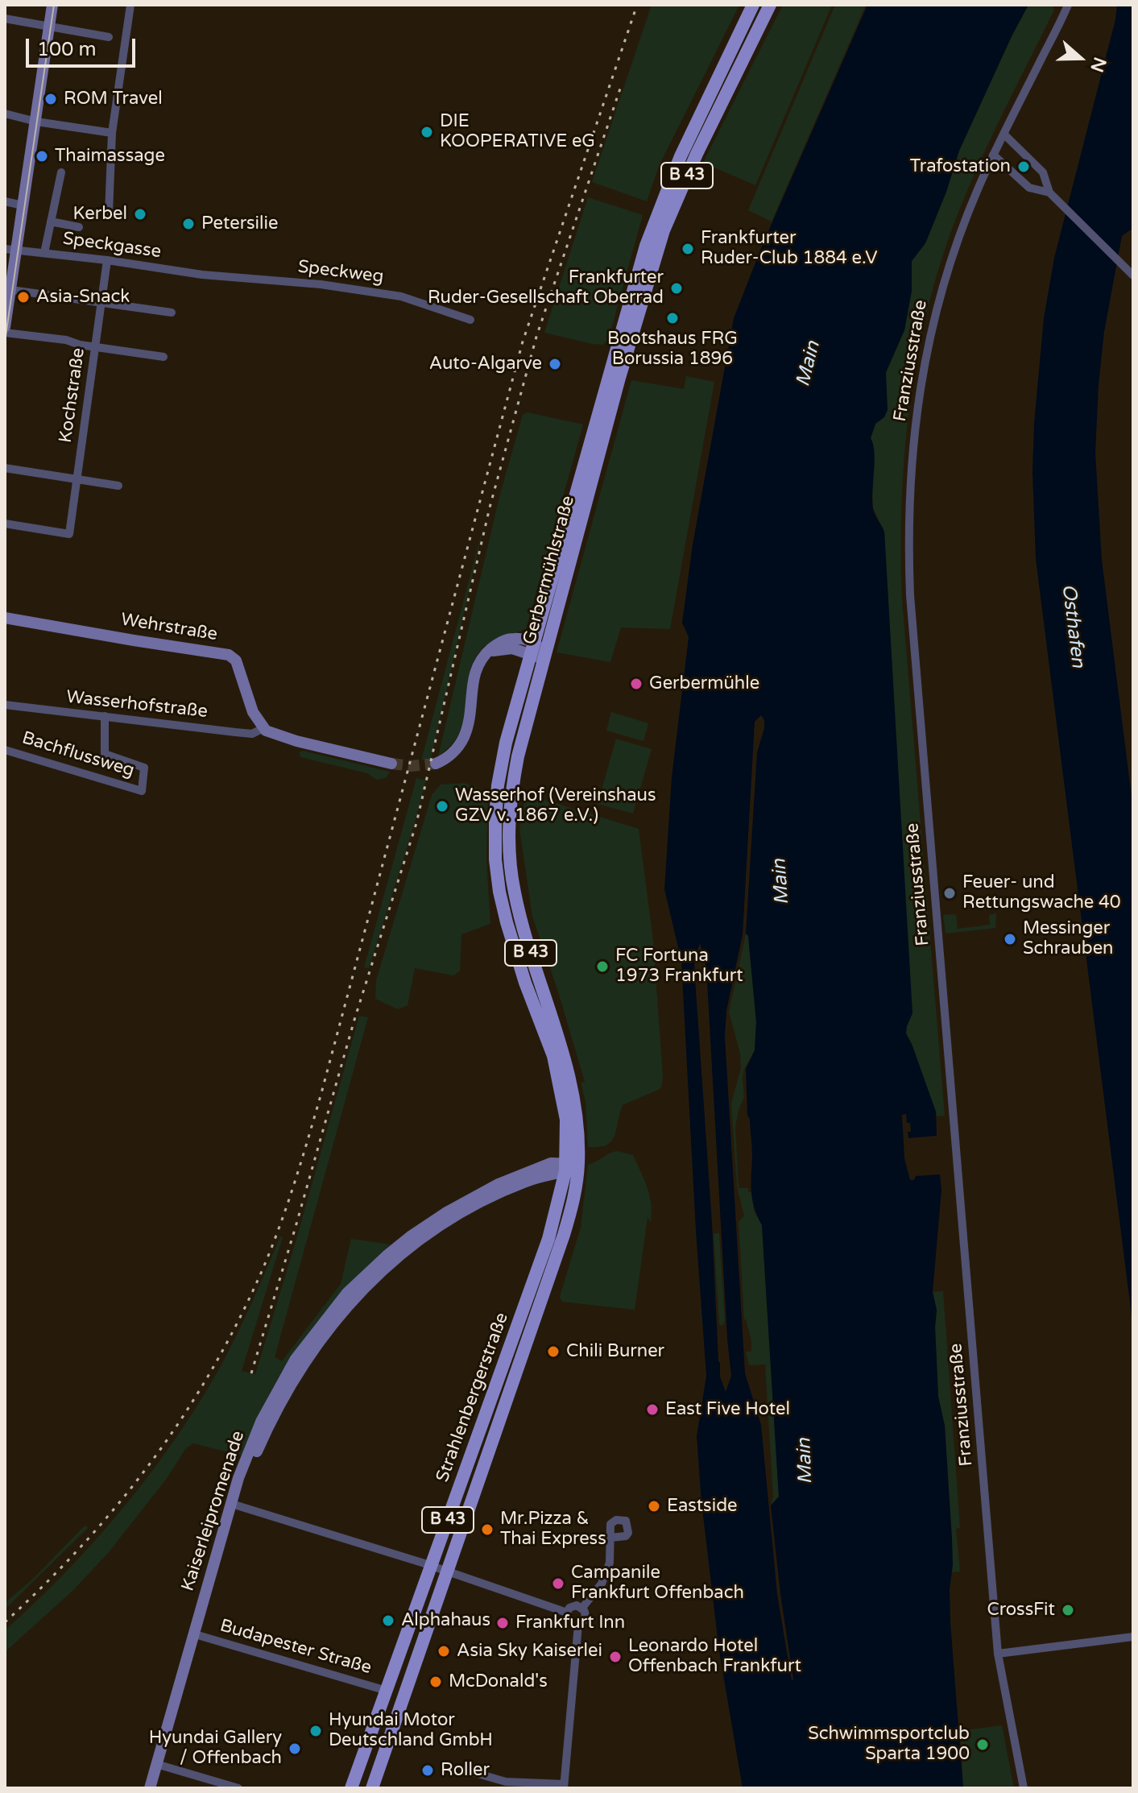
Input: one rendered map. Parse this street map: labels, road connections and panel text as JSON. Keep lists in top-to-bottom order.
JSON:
{
  "streets": {
    "main road": [
      "B 43",
      "Gerbermühlstraße",
      "Wehrstraße",
      "Strahlenbergerstraße",
      "Kaiserleipromenade"
    ],
    "street": [
      "Speckgasse",
      "Speckweg",
      "Franziusstraße",
      "Kochstraße",
      "Wasserhofstraße",
      "Bachflussweg",
      "Budapester Straße"
    ]
  },
  "crossings": [
    ["Speckgasse", "Speckweg"],
    ["Speckgasse", "Kochstraße"],
    ["Gerbermühlstraße", "Strahlenbergerstraße"],
    ["Gerbermühlstraße", "Kaiserleipromenade"],
    ["Wehrstraße", "Wasserhofstraße"],
    ["Wasserhofstraße", "Bachflussweg"],
    ["Strahlenbergerstraße", "Kaiserleipromenade"],
    ["Strahlenbergerstraße", "Budapester Straße"],
    ["Kaiserleipromenade", "Budapester Straße"]
  ],
  "water": ["Main", "Osthafen"],
  "places": [
    "ROM Travel",
    "DIE KOOPERATIVE eG",
    "Thaimassage",
    "Trafostation",
    "Kerbel",
    "Petersilie",
    "Frankfurter Ruder-Club 1884 e.V",
    "Frankfurter Ruder-Gesellschaft Oberrad",
    "Asia-Snack",
    "Bootshaus FRG Borussia 1896",
    "Auto-Algarve",
    "Gerbermühle",
    "Wasserhof (Vereinshaus GZV v. 1867 e.V.)",
    "Feuer- und Rettungswache 40",
    "Messinger Schrauben",
    "FC Fortuna 1973 Frankfurt",
    "Chili Burner",
    "East Five Hotel",
    "Eastside",
    "Mr.Pizza & Thai Express",
    "Campanile Frankfurt Offenbach",
    "CrossFit",
    "Alphahaus",
    "Frankfurt Inn",
    "Asia Sky Kaiserlei",
    "Leonardo Hotel Offenbach Frankfurt",
    "McDonald's",
    "Hyundai Motor Deutschland GmbH",
    "Schwimmsportclub Sparta 1900",
    "Hyundai Gallery / Offenbach",
    "Roller"
  ],
  "scale_bar": "100 m",
  "north": "right"
}
